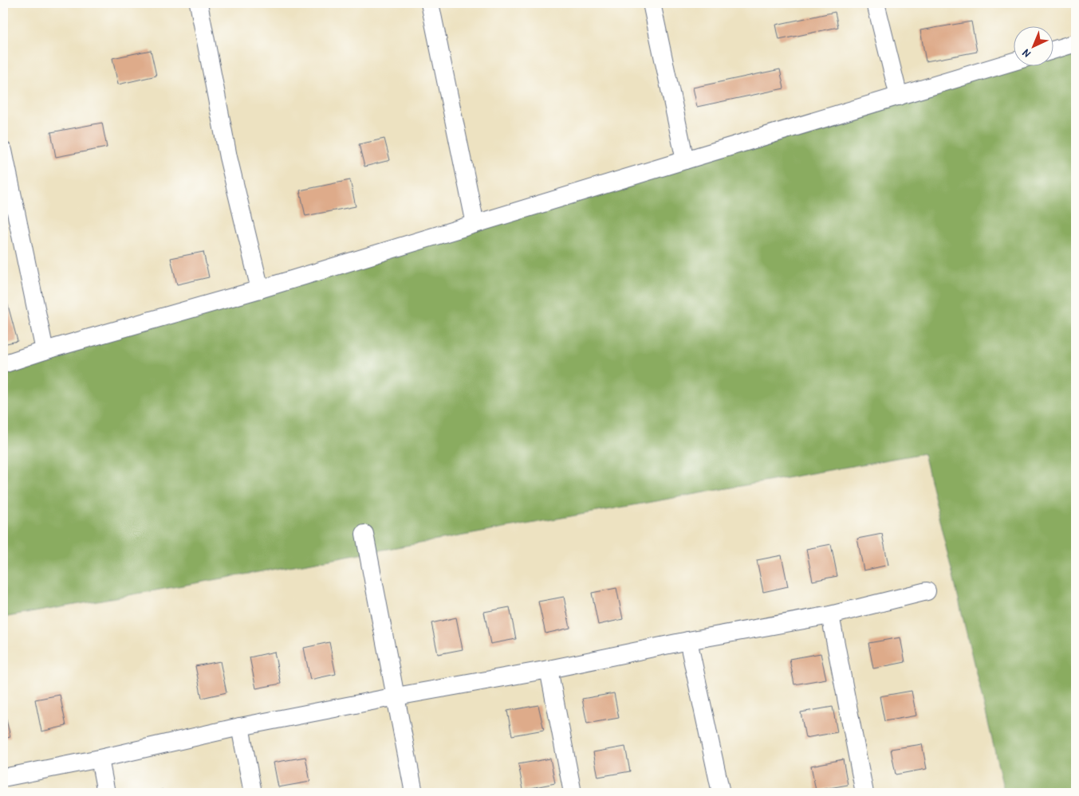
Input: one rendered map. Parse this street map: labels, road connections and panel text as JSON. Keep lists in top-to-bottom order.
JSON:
{
  "north": "bottom left"
}
